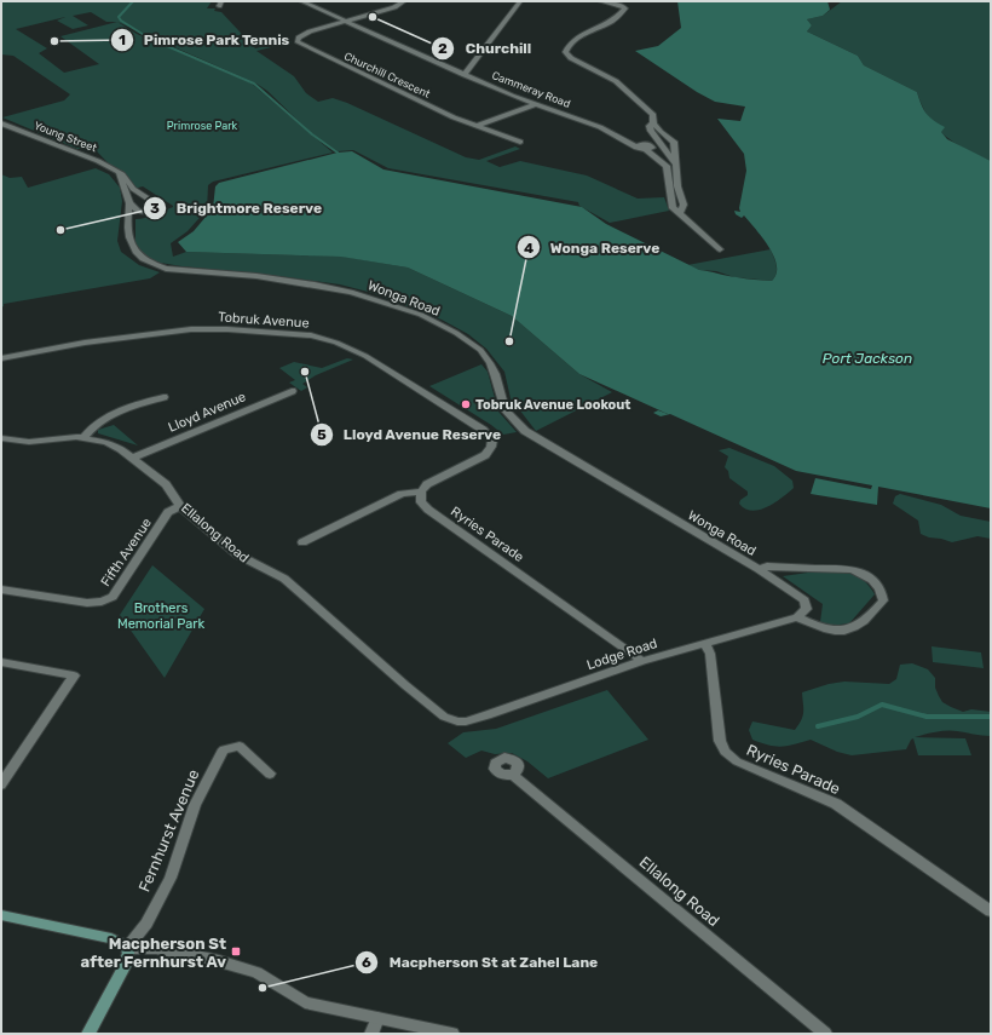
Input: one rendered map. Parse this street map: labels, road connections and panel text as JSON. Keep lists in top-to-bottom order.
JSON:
{
  "streets": {
    "street": [
      "Churchill Crescent",
      "Cammeray Road",
      "Young Street",
      "Wonga Road",
      "Tobruk Avenue",
      "Lloyd Avenue",
      "Ellalong Road",
      "Ryries Parade",
      "Fifth Avenue",
      "Lodge Road",
      "Fernhurst Avenue"
    ]
  },
  "crossings": [
    ["Churchill Crescent", "Cammeray Road"],
    ["Young Street", "Wonga Road"],
    ["Wonga Road", "Lodge Road"],
    ["Tobruk Avenue", "Ryries Parade"],
    ["Lloyd Avenue", "Ellalong Road"],
    ["Ellalong Road", "Fifth Avenue"],
    ["Ellalong Road", "Lodge Road"],
    ["Ryries Parade", "Lodge Road"]
  ],
  "water": ["Port Jackson"],
  "parks": ["Primrose Park", "Brothers Memorial Park"],
  "places": {
    "other": [
      "Churchill",
      "Pimrose Park Tennis",
      "Brightmore Reserve",
      "Wonga Reserve",
      "Lloyd Avenue Reserve",
      "Tobruk Avenue Lookout",
      "Macpherson St at Zahel Lane"
    ],
    "transit": ["Macpherson St after Fernhurst Av"]
  }
}
